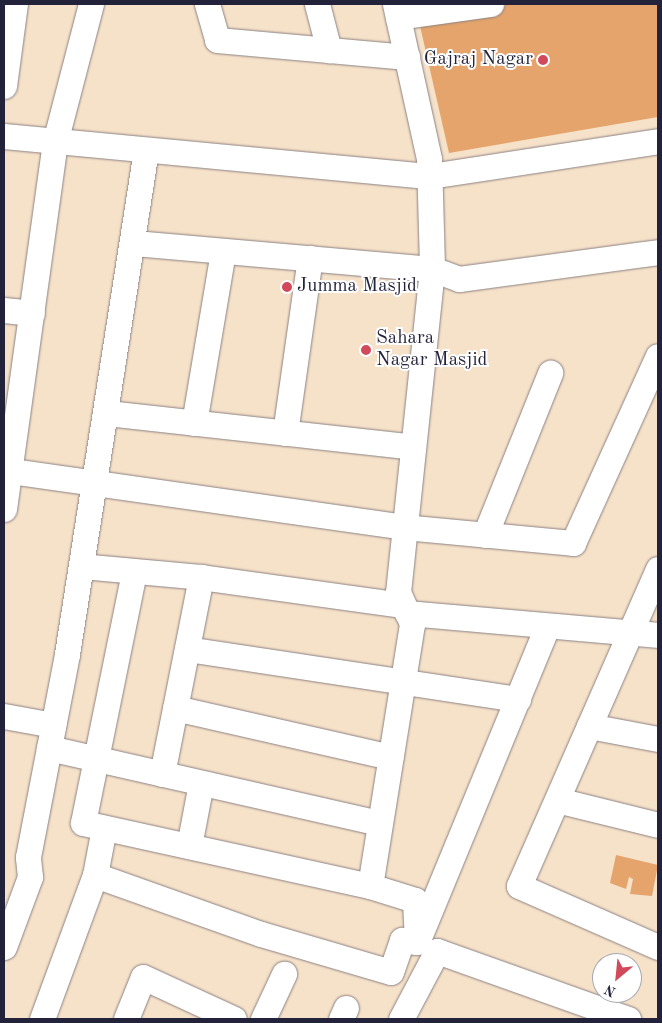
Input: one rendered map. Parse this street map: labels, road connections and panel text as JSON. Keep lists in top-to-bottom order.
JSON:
{
  "places": ["Gajraj Nagar", "Jumma Masjid", "Sahara Nagar Masjid"],
  "north": "bottom left"
}
